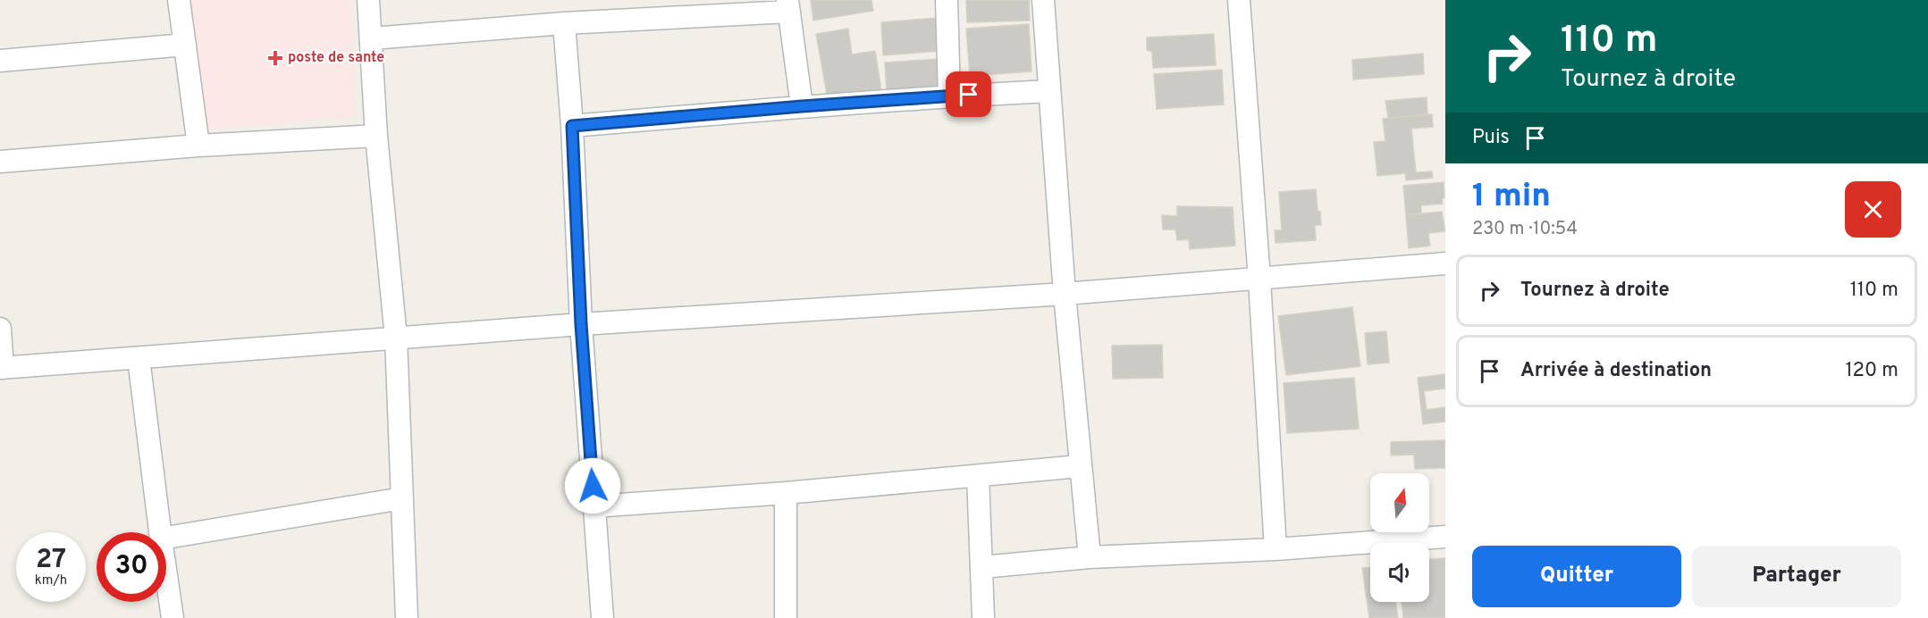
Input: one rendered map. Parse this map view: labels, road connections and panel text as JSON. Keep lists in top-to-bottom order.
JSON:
{
  "places": {
    "health": ["poste de sante"]
  },
  "north": "top",
  "page": {
    "turn": ["110 m", "Tournez à droite"],
    "then": "Puis",
    "heading": ["1 min", "230 m · 10:54"],
    "list": [
      {
        "name": "Tournez à droite",
        "value": "110 m"
      },
      {
        "name": "Arrivée à destination",
        "value": "120 m"
      }
    ],
    "speed": "27 km/h",
    "limit": "30",
    "buttons": ["Quitter", "Partager"]
  }
}
